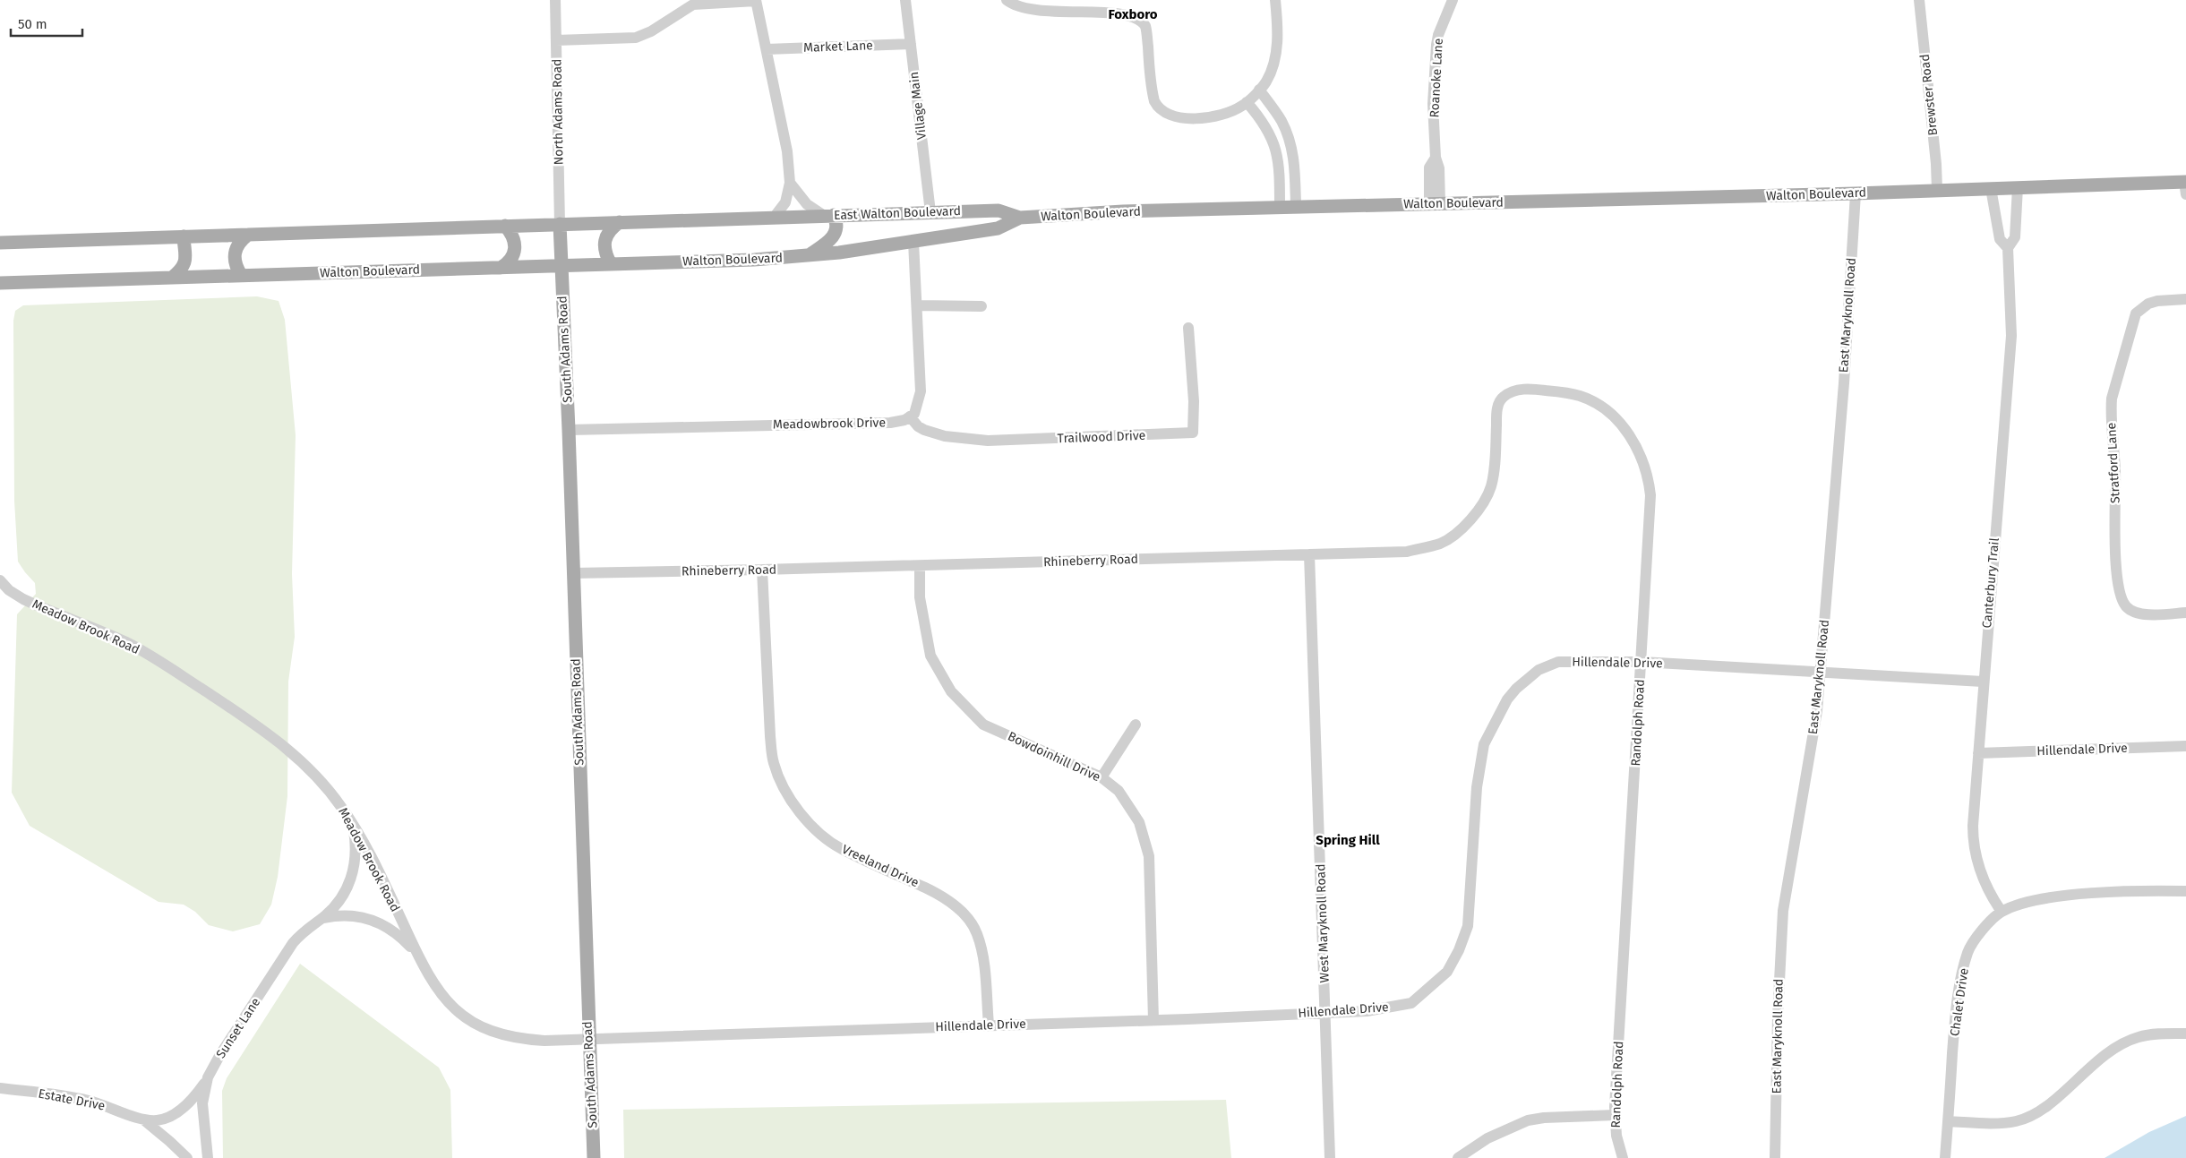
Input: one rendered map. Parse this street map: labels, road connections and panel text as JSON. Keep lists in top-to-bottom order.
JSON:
{
  "streets": {
    "main road": ["Walton Boulevard", "East Walton Boulevard", "South Adams Road"],
    "street": [
      "Market Lane",
      "Roanoke Lane",
      "Brewster Road",
      "Village Main",
      "North Adams Road",
      "East Maryknoll Road",
      "Meadowbrook Drive",
      "Trailwood Drive",
      "Stratford Lane",
      "Rhineberry Road",
      "Canterbury Trail",
      "Meadow Brook Road",
      "Hillendale Drive",
      "Randolph Road",
      "Bowdoinhill Drive",
      "Vreeland Drive",
      "West Maryknoll Road",
      "Chalet Drive",
      "Sunset Lane",
      "Estate Drive"
    ]
  },
  "crossings": [
    ["Market Lane", "Village Main"],
    ["Roanoke Lane", "Walton Boulevard"],
    ["Brewster Road", "Walton Boulevard"],
    ["Village Main", "East Walton Boulevard"],
    ["North Adams Road", "South Adams Road"],
    ["Walton Boulevard", "East Walton Boulevard"],
    ["Walton Boulevard", "East Maryknoll Road"],
    ["Walton Boulevard", "South Adams Road"],
    ["Walton Boulevard", "Canterbury Trail"],
    ["East Maryknoll Road", "Hillendale Drive"],
    ["South Adams Road", "Meadowbrook Drive"],
    ["South Adams Road", "Rhineberry Road"],
    ["South Adams Road", "Meadow Brook Road"],
    ["South Adams Road", "Hillendale Drive"],
    ["Meadowbrook Drive", "Trailwood Drive"],
    ["Rhineberry Road", "Randolph Road"],
    ["Rhineberry Road", "Bowdoinhill Drive"],
    ["Rhineberry Road", "Vreeland Drive"],
    ["Rhineberry Road", "West Maryknoll Road"],
    ["Canterbury Trail", "Hillendale Drive"],
    ["Canterbury Trail", "Chalet Drive"],
    ["Meadow Brook Road", "Hillendale Drive"],
    ["Meadow Brook Road", "Sunset Lane"],
    ["Hillendale Drive", "Randolph Road"],
    ["Hillendale Drive", "Bowdoinhill Drive"],
    ["Hillendale Drive", "Vreeland Drive"],
    ["Hillendale Drive", "West Maryknoll Road"],
    ["Sunset Lane", "Estate Drive"]
  ],
  "districts": ["Foxboro", "Spring Hill"],
  "scale_bar": "50 m"
}
